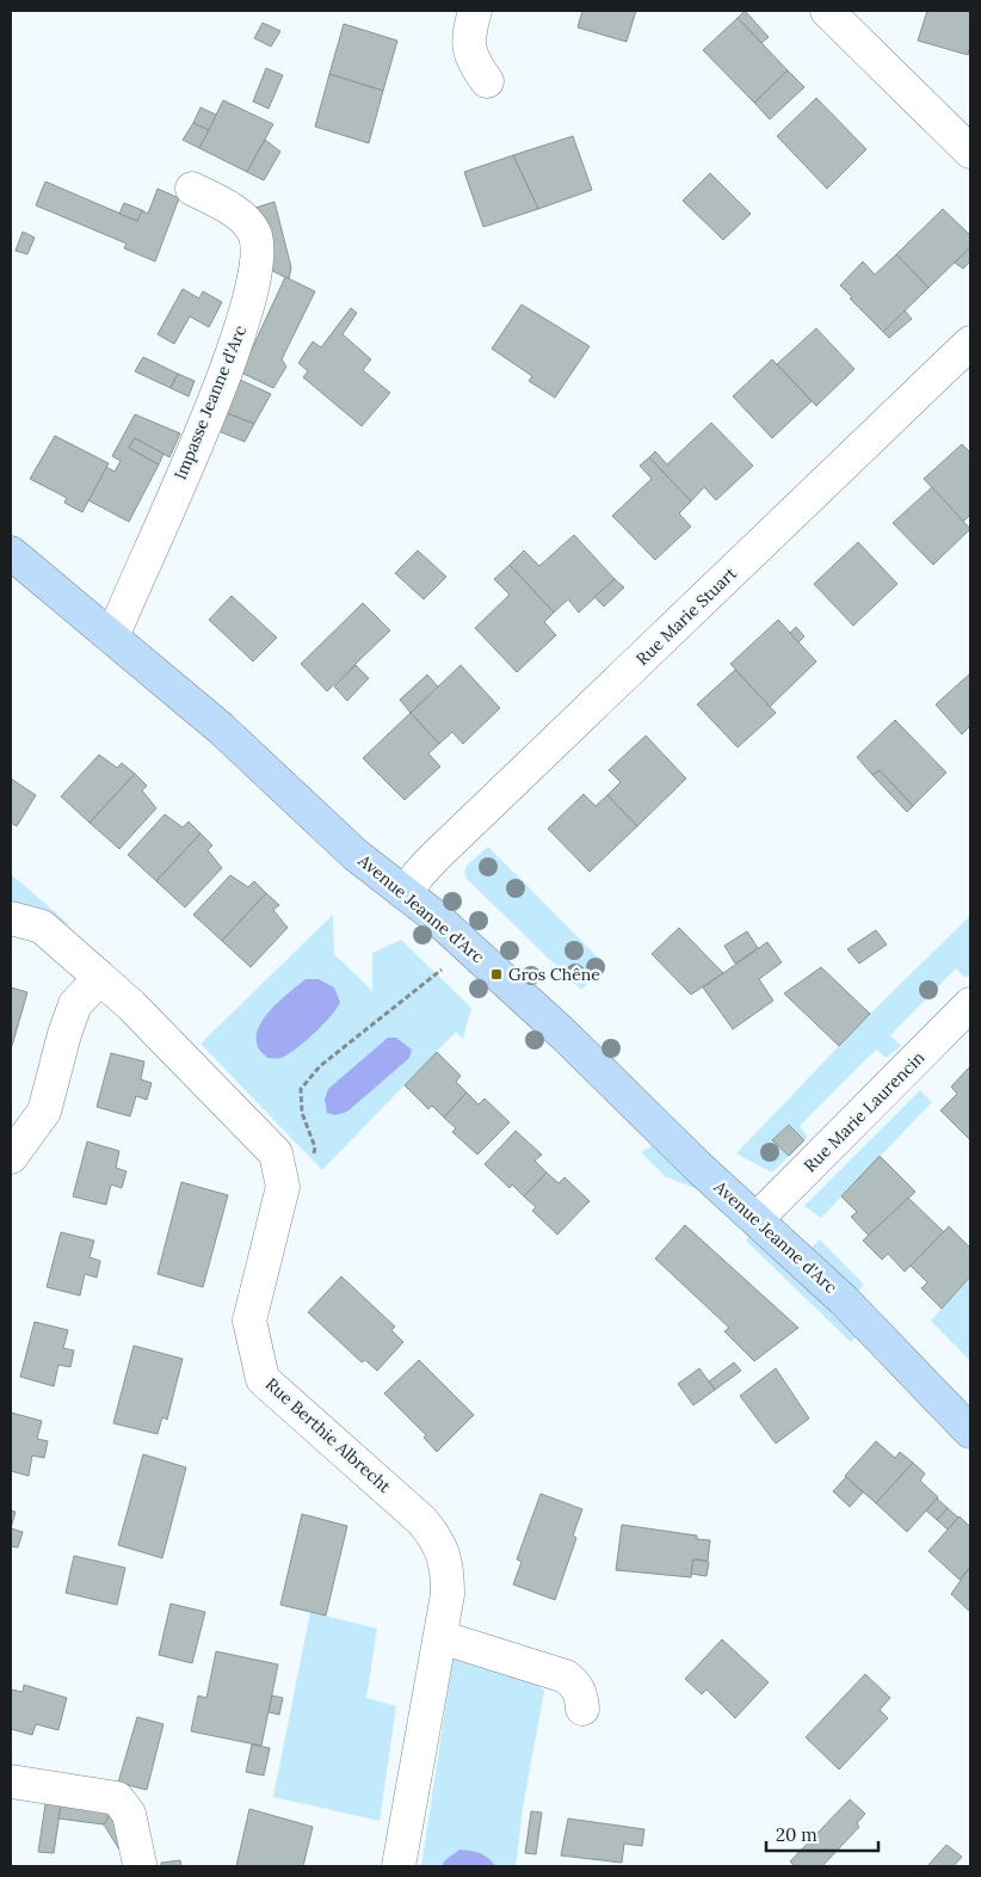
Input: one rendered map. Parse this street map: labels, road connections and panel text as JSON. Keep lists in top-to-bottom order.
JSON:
{
  "streets": {
    "street": [
      "Impasse Jeanne d'Arc",
      "Rue Marie Stuart",
      "Avenue Jeanne d'Arc",
      "Rue Marie Laurencin",
      "Rue Berthie Albrecht"
    ]
  },
  "crossings": [
    ["Impasse Jeanne d'Arc", "Avenue Jeanne d'Arc"],
    ["Rue Marie Stuart", "Avenue Jeanne d'Arc"],
    ["Avenue Jeanne d'Arc", "Rue Marie Laurencin"]
  ],
  "places": {
    "transit": ["Gros Chêne"]
  },
  "scale_bar": "20 m"
}
